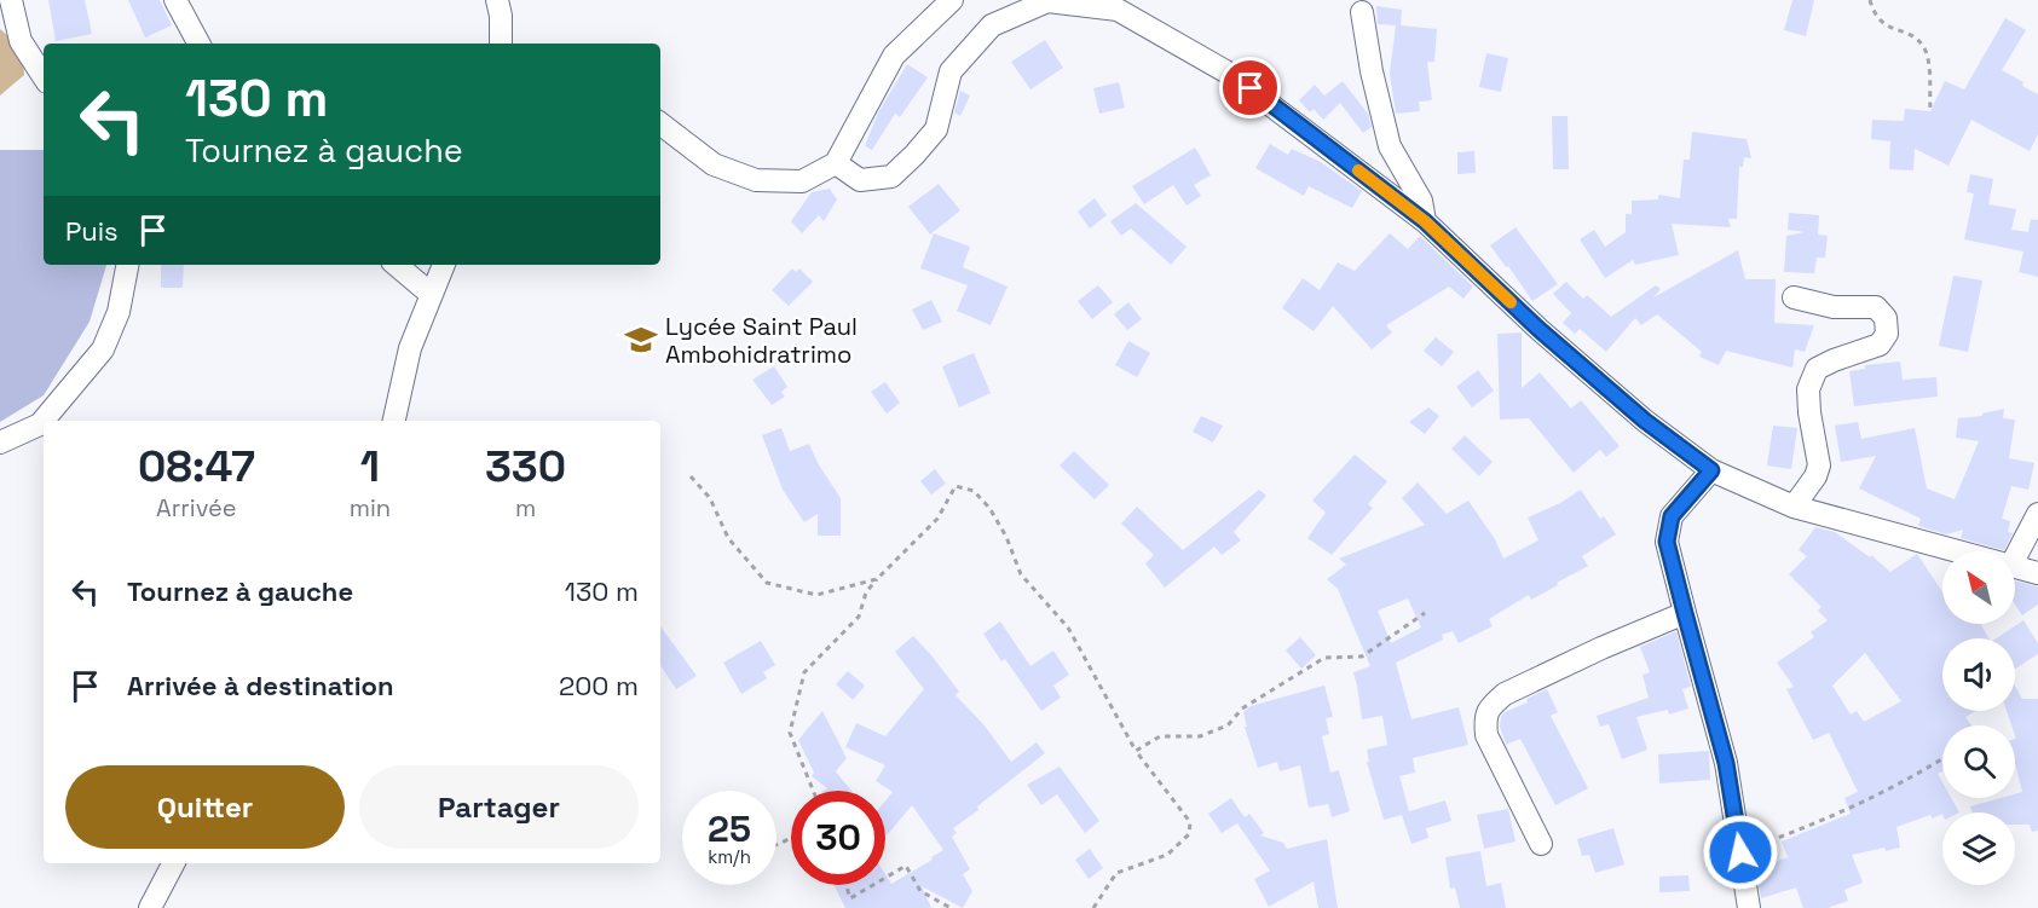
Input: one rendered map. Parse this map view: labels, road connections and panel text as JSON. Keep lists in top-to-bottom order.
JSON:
{
  "places": {
    "school or university": ["Lycée Saint Paul Ambohidratrimo"]
  },
  "north": "top left",
  "page": {
    "turn": ["130 m", "Tournez à gauche"],
    "then": "Puis",
    "eta": [
      "08:47",
      "Arrivée",
      "1",
      "min",
      "330",
      "m"
    ],
    "list": [
      {
        "name": "Tournez à gauche",
        "value": "130 m"
      },
      {
        "name": "Arrivée à destination",
        "value": "200 m"
      }
    ],
    "buttons": ["Quitter", "Partager"],
    "speed": "25 km/h",
    "limit": "30"
  }
}
